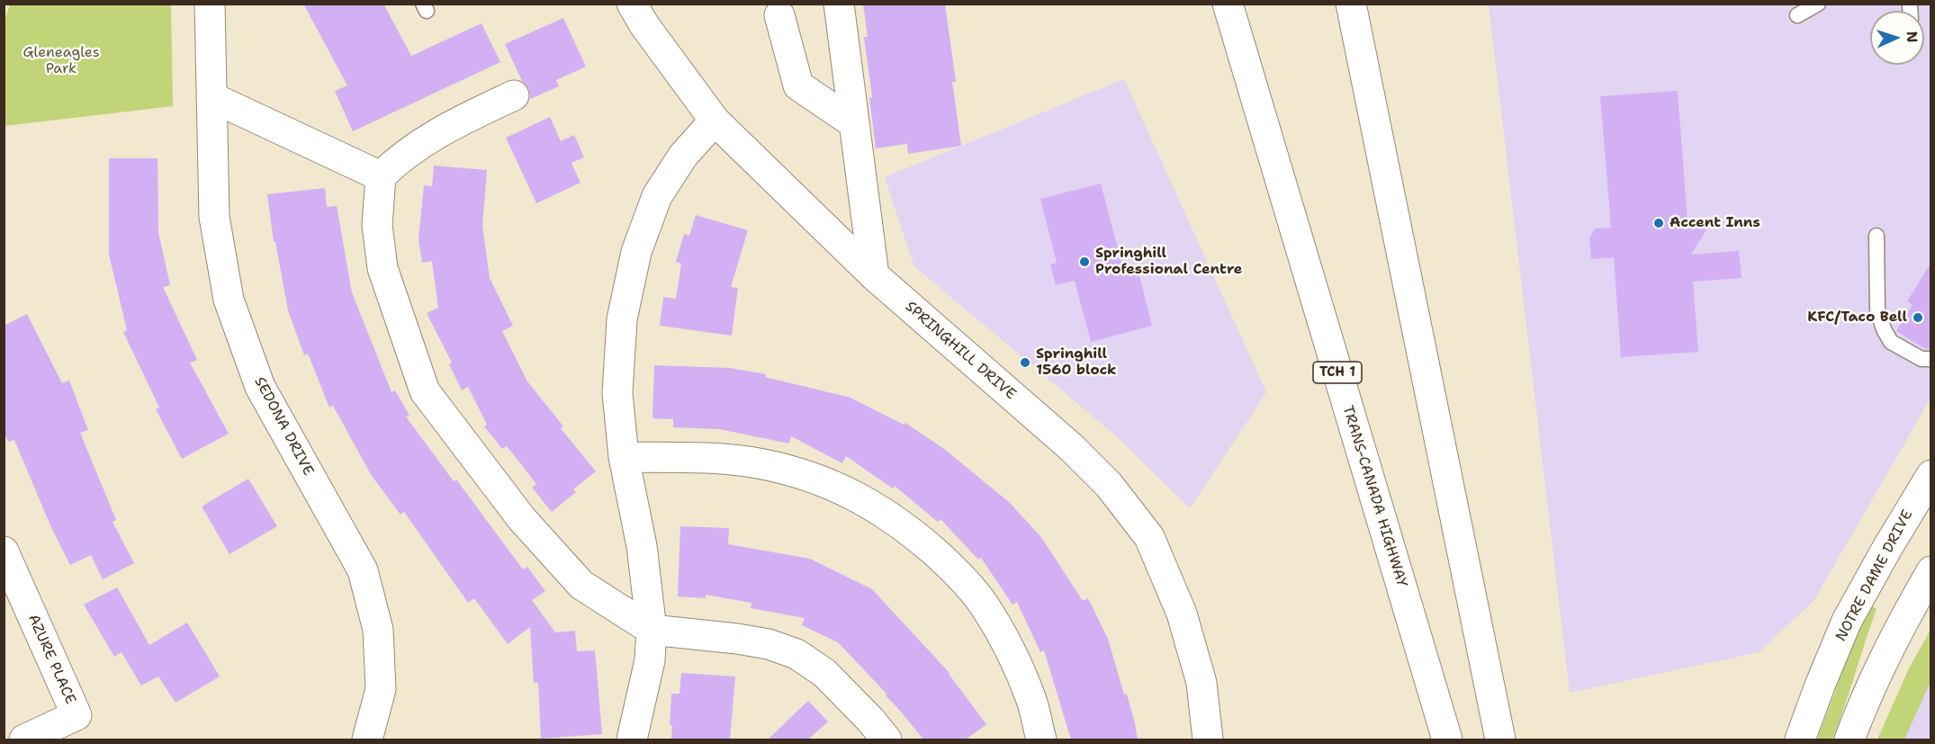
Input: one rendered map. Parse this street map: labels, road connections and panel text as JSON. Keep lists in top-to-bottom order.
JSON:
{
  "streets": {
    "main road": [
      "SPRINGHILL DRIVE",
      "TCH 1",
      "SEDONA DRIVE",
      "TRANS-CANADA HIGHWAY",
      "NOTRE DAME DRIVE",
      "AZURE PLACE"
    ]
  },
  "parks": ["Gleneagles Park"],
  "places": [
    "Accent Inns",
    "Springhill Professional Centre",
    "KFC/Taco Bell",
    "Springhill 1560 block"
  ],
  "north": "right"
}
